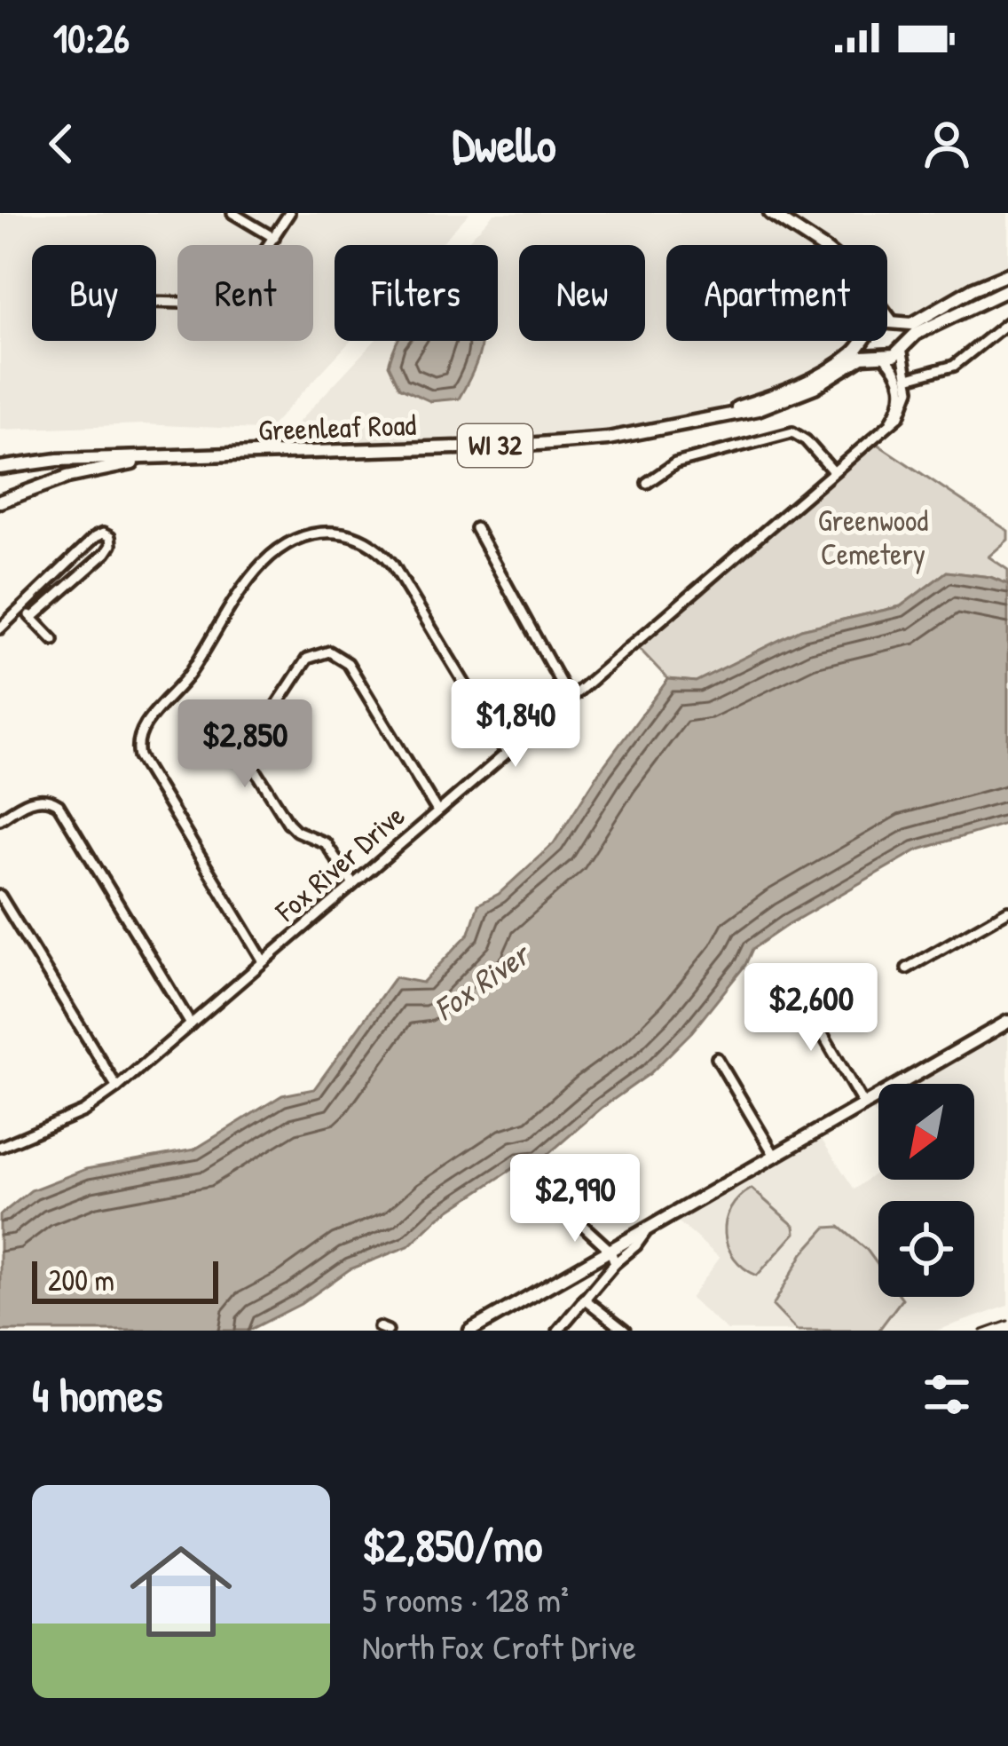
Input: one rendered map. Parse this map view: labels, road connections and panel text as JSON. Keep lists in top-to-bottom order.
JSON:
{
  "streets": {
    "main road": ["Greenleaf Road", "WI 32"],
    "street": ["Fox River Drive"]
  },
  "crossings": [
    ["Greenleaf Road", "WI 32"]
  ],
  "water": ["Fox River"],
  "parks": ["Greenwood Cemetery"],
  "scale_bar": "200 m",
  "north": "bottom left",
  "page": {
    "status": "10:26",
    "header": "Dwello",
    "chip": [
      "Buy",
      "Rent",
      "Filters",
      "New",
      "Apartment"
    ],
    "price": [
      "$1,840",
      "$2,850",
      "$2,600",
      "$2,990"
    ],
    "scale": "200 m",
    "heading": "4 homes",
    "list": [
      {
        "name": "$2,850/mo",
        "note": "5 rooms · 128 m² · North Fox Croft Drive"
      }
    ]
  }
}
